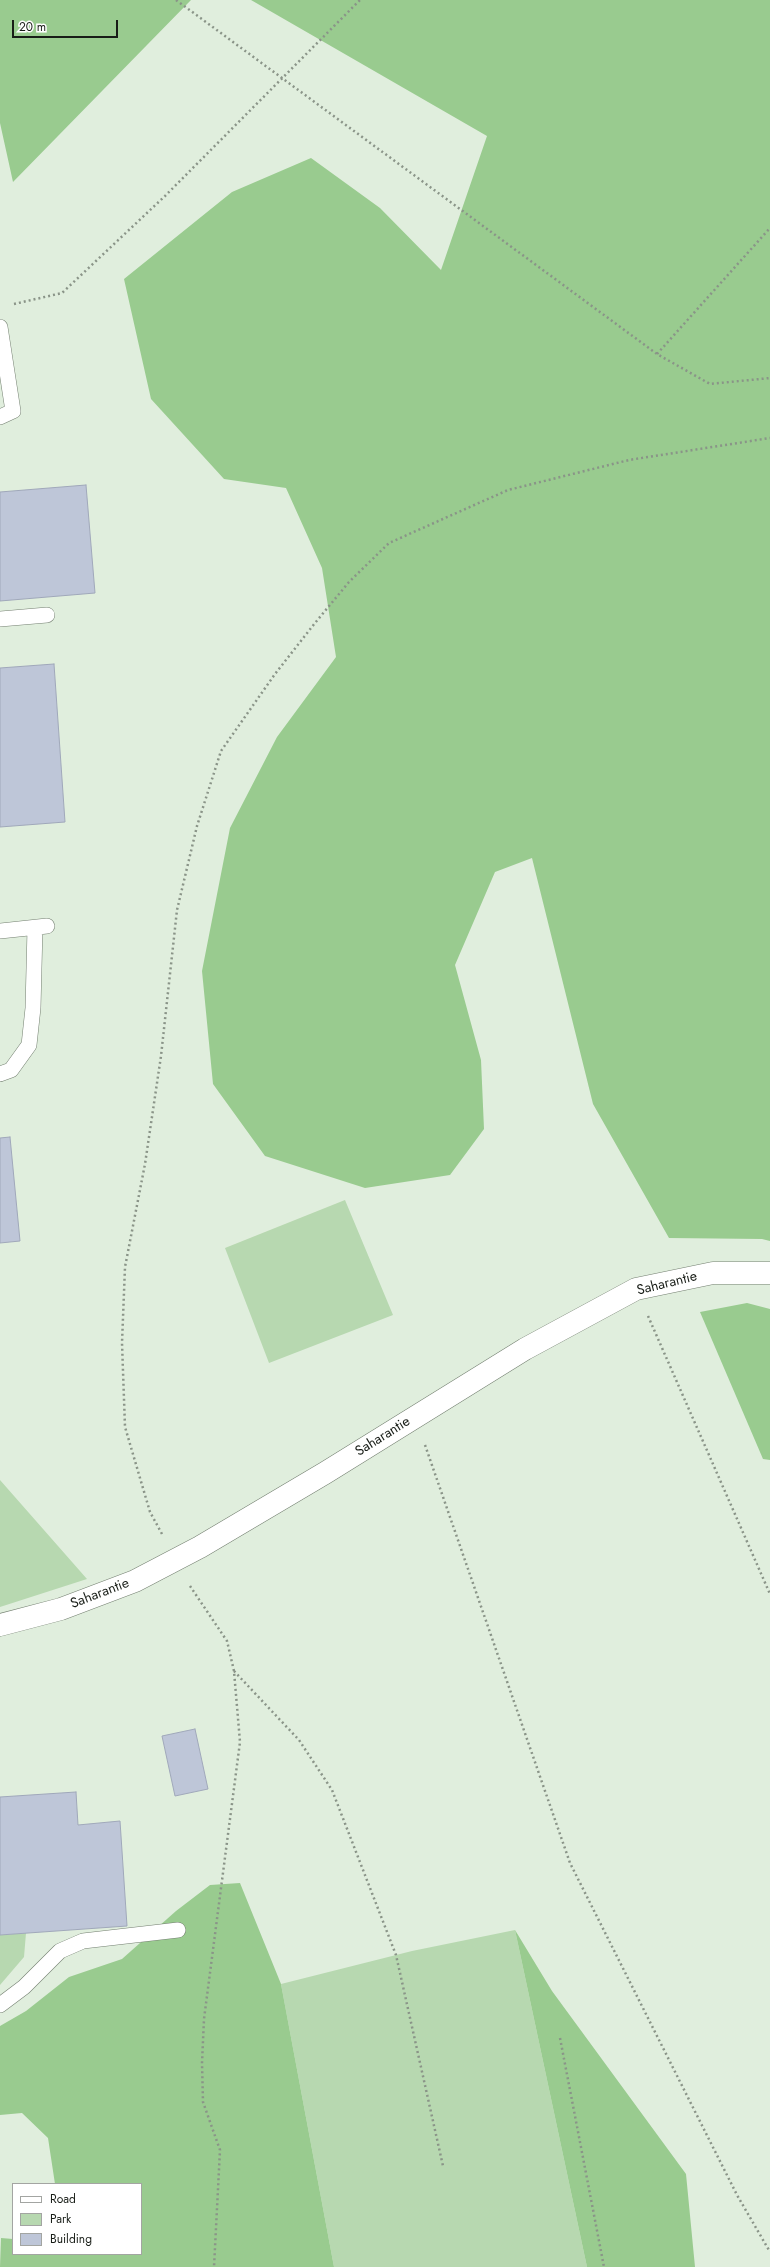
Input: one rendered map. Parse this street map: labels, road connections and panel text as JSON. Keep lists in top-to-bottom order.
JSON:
{
  "streets": {
    "street": ["Saharantie"]
  },
  "legend": ["Road", "Park", "Building"],
  "scale_bar": "20 m"
}
